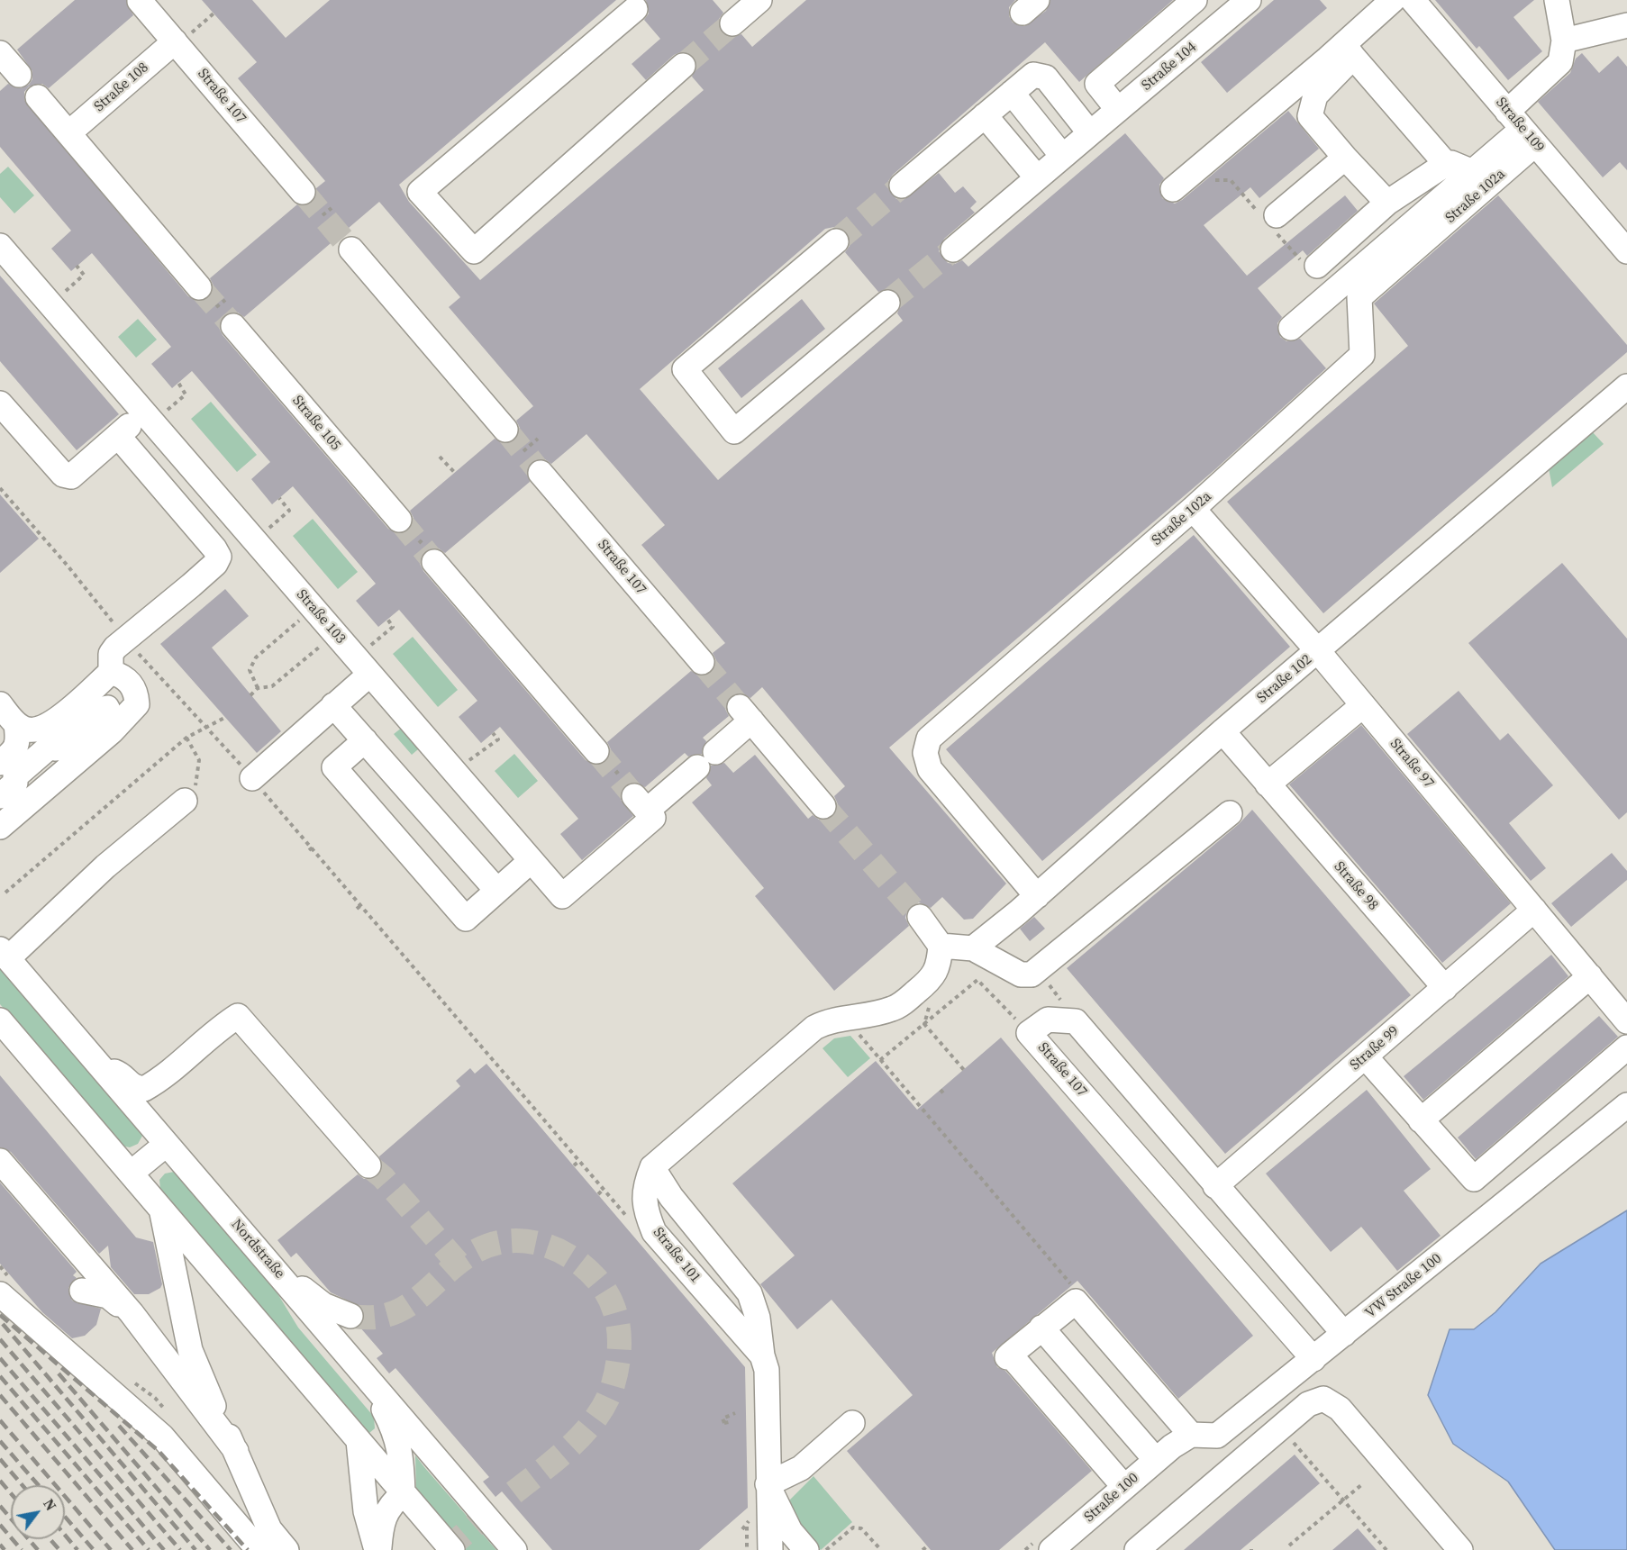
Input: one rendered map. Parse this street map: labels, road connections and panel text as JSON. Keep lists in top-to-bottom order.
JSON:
{
  "streets": {
    "street": [
      "Straße 104",
      "Straße 108",
      "Straße 107",
      "Straße 109",
      "Straße 102a",
      "Straße 105",
      "Straße 103",
      "Straße 102",
      "Straße 97",
      "Straße 98",
      "Straße 99",
      "Nordstraße",
      "Straße 101",
      "VW Straße 100",
      "Straße 100"
    ]
  },
  "crossings": [
    ["Straße 108", "Straße 107"],
    ["Straße 107", "VW Straße 100"],
    ["Straße 109", "Straße 102a"],
    ["Straße 102a", "Straße 102"],
    ["Straße 102a", "Straße 97"],
    ["Straße 102", "Straße 97"],
    ["Straße 102", "Straße 98"],
    ["Straße 97", "Straße 99"],
    ["Straße 98", "Straße 99"],
    ["VW Straße 100", "Straße 100"]
  ],
  "north": "top right"
}
